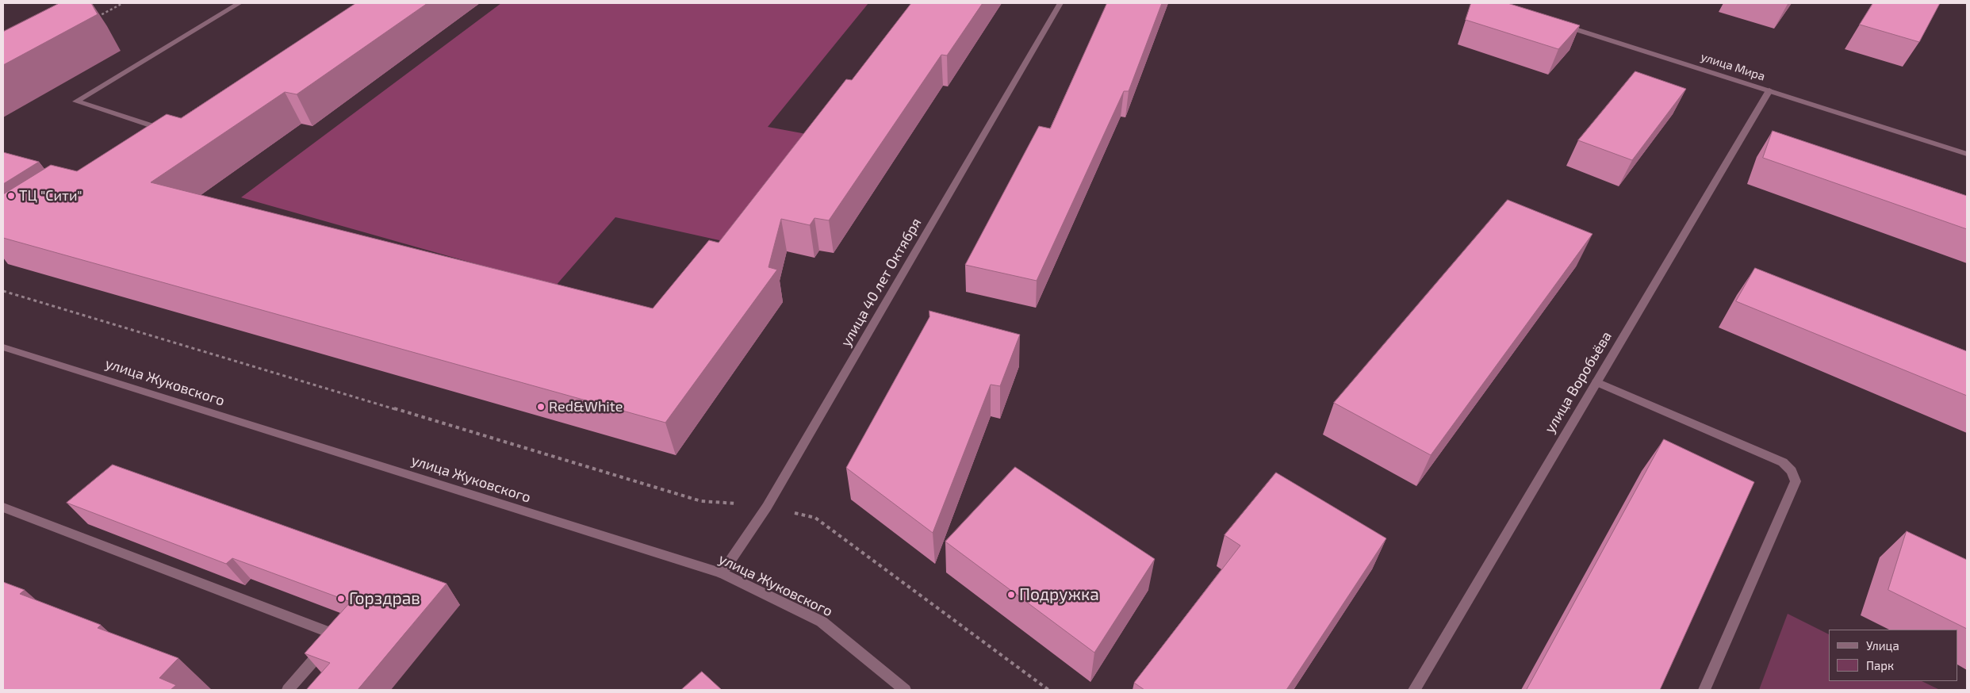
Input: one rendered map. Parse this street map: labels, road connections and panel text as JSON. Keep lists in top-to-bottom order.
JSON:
{
  "streets": {
    "street": [
      "улица Мира",
      "улица 40 лет Октября",
      "улица Жуковского",
      "улица Воробьёва"
    ]
  },
  "crossings": [
    ["улица Мира", "улица Воробьёва"],
    ["улица 40 лет Октября", "улица Жуковского"]
  ],
  "places": [
    "ТЦ \"Сити\"",
    "Red&White",
    "Подружка",
    "Горздрав"
  ],
  "legend": ["Улица", "Парк"]
}
